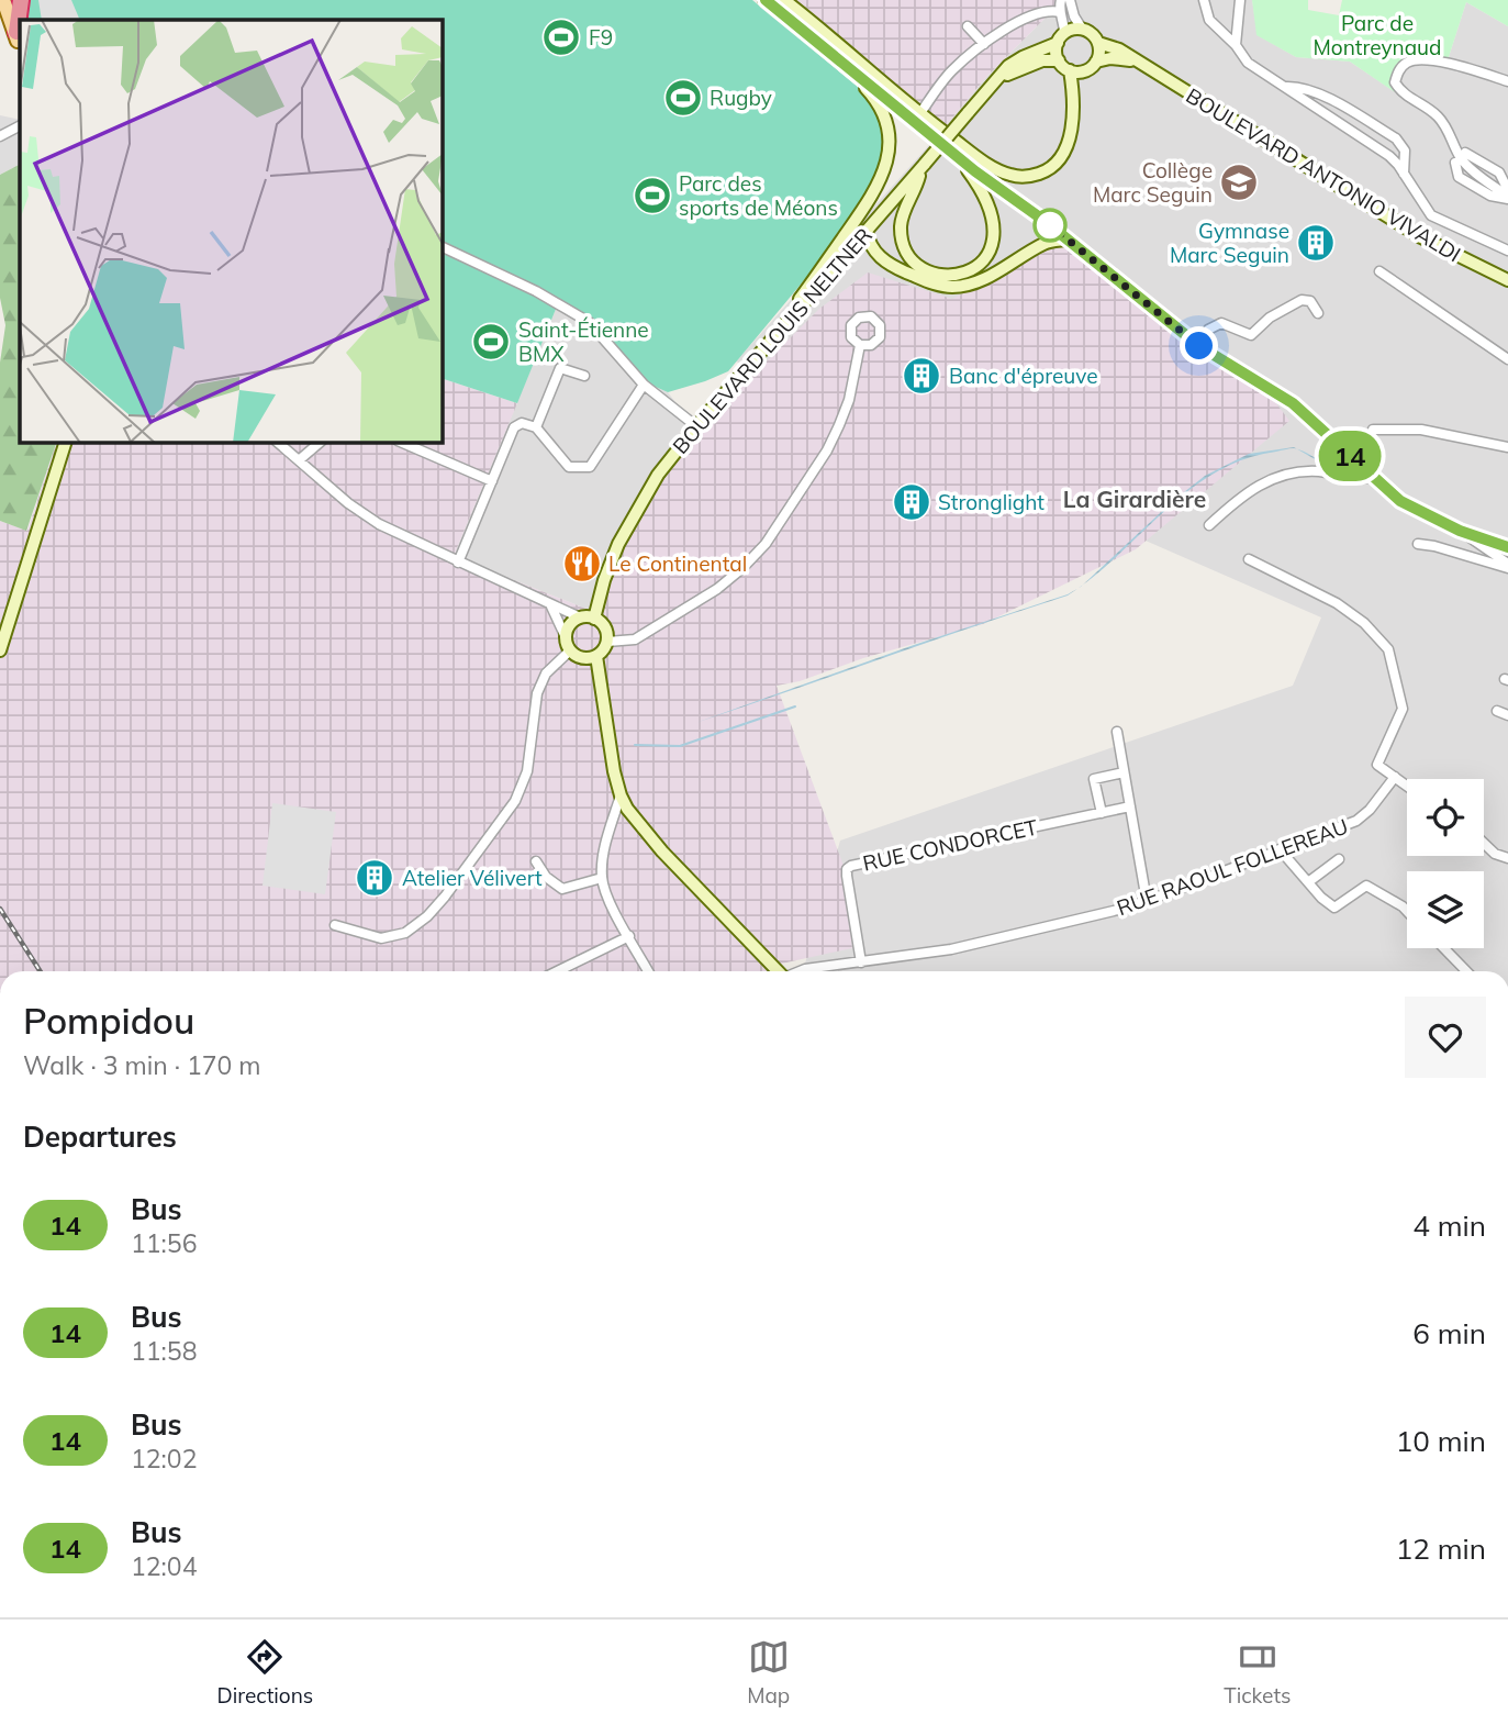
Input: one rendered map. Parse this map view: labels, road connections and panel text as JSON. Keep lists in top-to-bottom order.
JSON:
{
  "streets": {
    "street": [
      "BOULEVARD ANTONIO VIVALDI",
      "BOULEVARD LOUIS NELTNER",
      "RUE CONDORCET",
      "RUE RAOUL FOLLEREAU"
    ]
  },
  "crossings": [
    ["BOULEVARD ANTONIO VIVALDI", "BOULEVARD LOUIS NELTNER"],
    ["RUE CONDORCET", "RUE RAOUL FOLLEREAU"]
  ],
  "districts": ["La Girardière"],
  "parks": ["Parc de Montreynaud"],
  "places": {
    "sports": [
      "F9",
      "Rugby",
      "Parc des sports de Méons",
      "Saint-Étienne BMX"
    ],
    "school or university": ["Collège Marc Seguin"],
    "building": [
      "Gymnase Marc Seguin",
      "Banc d'épreuve",
      "Stronglight",
      "Atelier Vélivert"
    ],
    "restaurant": ["Le Continental"]
  },
  "lines": ["bus line 14"],
  "page": {
    "on_map": "14",
    "heading": [
      ["Pompidou", "Walk · 3 min · 170 m"],
      "Departures"
    ],
    "list": [
      {
        "mark": "14",
        "name": "Bus",
        "note": "11:56",
        "value": "4 min"
      },
      {
        "mark": "14",
        "name": "Bus",
        "note": "11:58",
        "value": "6 min"
      },
      {
        "mark": "14",
        "name": "Bus",
        "note": "12:02",
        "value": "10 min"
      },
      {
        "mark": "14",
        "name": "Bus",
        "note": "12:04",
        "value": "12 min"
      }
    ],
    "tabs": ["Directions", "Map", "Tickets"]
  }
}
